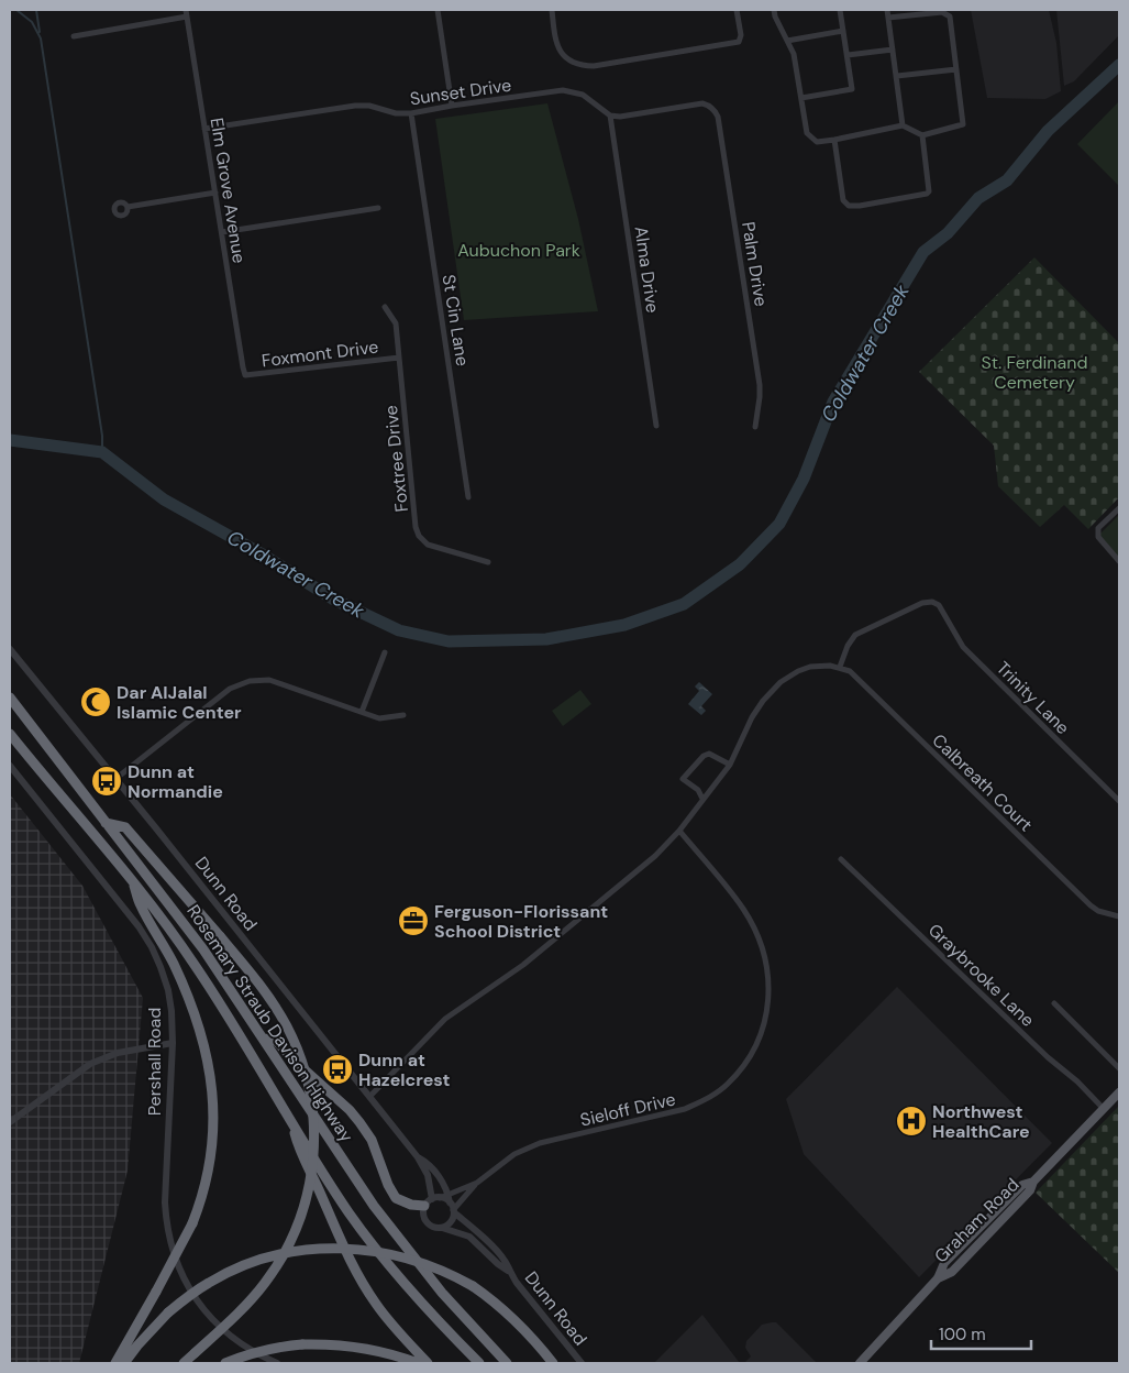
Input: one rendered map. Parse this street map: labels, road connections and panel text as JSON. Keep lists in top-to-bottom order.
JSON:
{
  "streets": {
    "highway": ["Rosemary Straub Davison Highway"],
    "main road": ["Graham Road"],
    "street": [
      "Sunset Drive",
      "Elm Grove Avenue",
      "Palm Drive",
      "Alma Drive",
      "St Cin Lane",
      "Foxmont Drive",
      "Foxtree Drive",
      "Trinity Lane",
      "Calbreath Court",
      "Dunn Road",
      "Graybrooke Lane",
      "Pershall Road",
      "Sieloff Drive"
    ]
  },
  "crossings": [
    ["Sunset Drive", "Elm Grove Avenue"],
    ["Sunset Drive", "Palm Drive"],
    ["Sunset Drive", "Alma Drive"],
    ["Sunset Drive", "St Cin Lane"],
    ["Elm Grove Avenue", "Foxmont Drive"],
    ["Palm Drive", "Alma Drive"],
    ["Foxmont Drive", "Foxtree Drive"],
    ["Trinity Lane", "Calbreath Court"],
    ["Calbreath Court", "Dunn Road"],
    ["Calbreath Court", "Sieloff Drive"],
    ["Dunn Road", "Sieloff Drive"],
    ["Graybrooke Lane", "Graham Road"]
  ],
  "water": ["Coldwater Creek"],
  "parks": ["Aubuchon Park", "St. Ferdinand Cemetery"],
  "places": {
    "mosque": ["Dar AlJalal Islamic Center"],
    "bus stop": ["Dunn at Normandie", "Dunn at Hazelcrest"],
    "office": ["Ferguson-Florissant School District"],
    "hospital": ["Northwest HealthCare"]
  },
  "scale_bar": "100 m"
}
